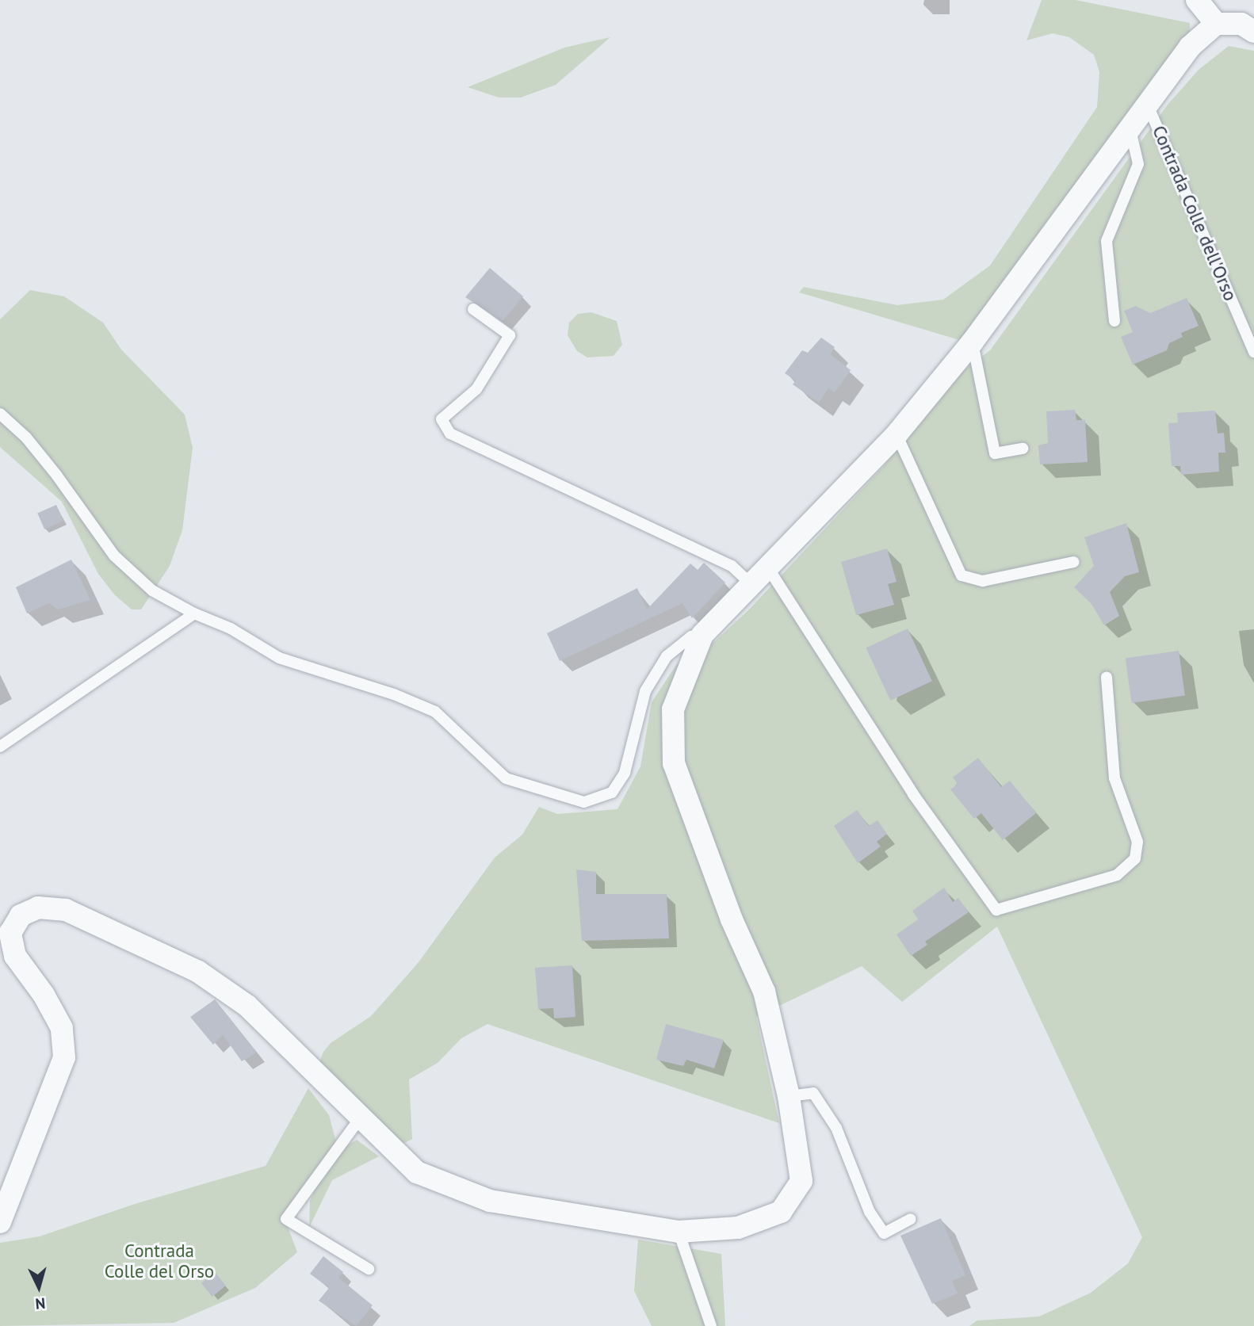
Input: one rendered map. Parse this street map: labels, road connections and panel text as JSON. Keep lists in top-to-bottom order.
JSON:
{
  "streets": {
    "lane": ["Contrada Colle dell'Orso"]
  },
  "parks": ["Contrada Colle del Orso"],
  "north": "bottom"
}
